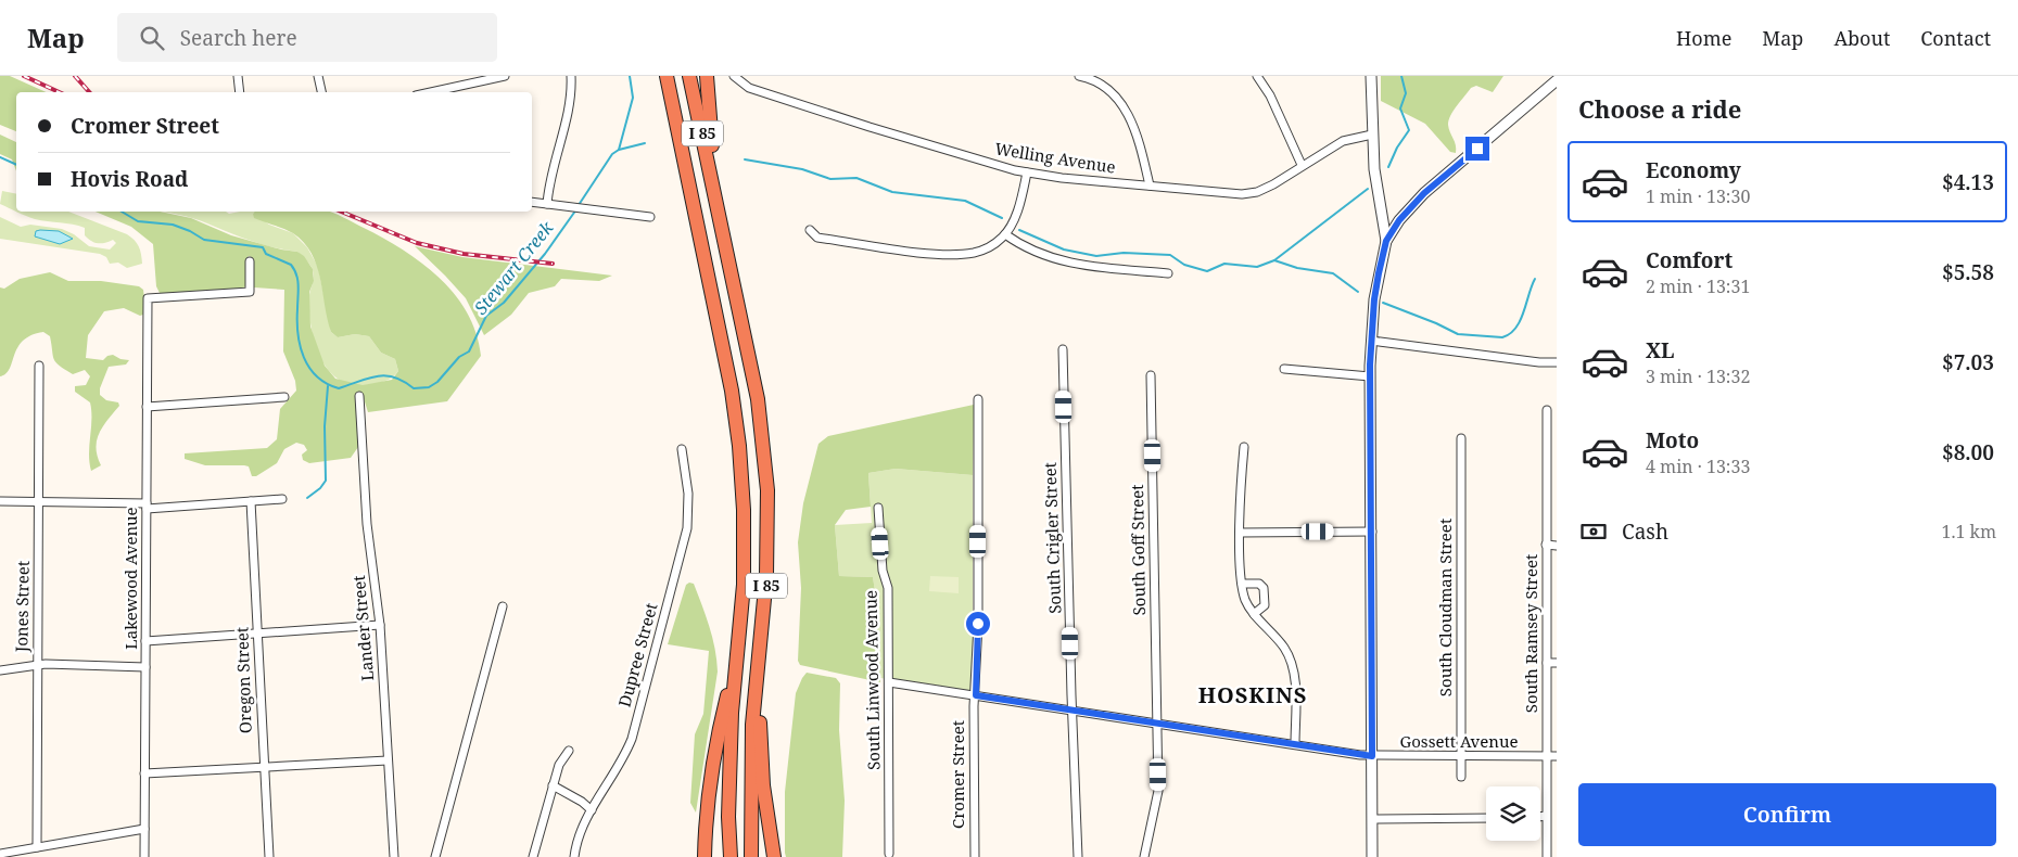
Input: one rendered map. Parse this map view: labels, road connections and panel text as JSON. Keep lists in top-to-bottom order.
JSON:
{
  "streets": {
    "highway": ["I 85"],
    "street": [
      "Welling Avenue",
      "South Crigler Street",
      "South Goff Street",
      "Lakewood Avenue",
      "Jones Street",
      "South Cloudman Street",
      "Lander Street",
      "South Ramsey Street",
      "Dupree Street",
      "Oregon Street",
      "South Linwood Avenue",
      "Gossett Avenue",
      "Cromer Street"
    ]
  },
  "crossings": [
    ["South Crigler Street", "Gossett Avenue"],
    ["South Goff Street", "Gossett Avenue"],
    ["South Cloudman Street", "Gossett Avenue"],
    ["South Ramsey Street", "Gossett Avenue"],
    ["South Linwood Avenue", "Gossett Avenue"],
    ["Gossett Avenue", "Cromer Street"]
  ],
  "districts": ["HOSKINS"],
  "water": ["Stewart Creek"],
  "page": {
    "header": "Map",
    "search": "Search here",
    "nav": [
      "Home",
      "Map",
      "About",
      "Contact"
    ],
    "heading": "Choose a ride",
    "banner": ["Cromer Street", "Hovis Road"],
    "list": [
      {
        "name": "Economy",
        "note": "1 min · 13:30",
        "value": "$4.13"
      },
      {
        "name": "Comfort",
        "note": "2 min · 13:31",
        "value": "$5.58"
      },
      {
        "name": "XL",
        "note": "3 min · 13:32",
        "value": "$7.03"
      },
      {
        "name": "Moto",
        "note": "4 min · 13:33",
        "value": "$8.00"
      }
    ],
    "pay": ["Cash", "1.1 km"],
    "buttons": "Confirm"
  }
}
